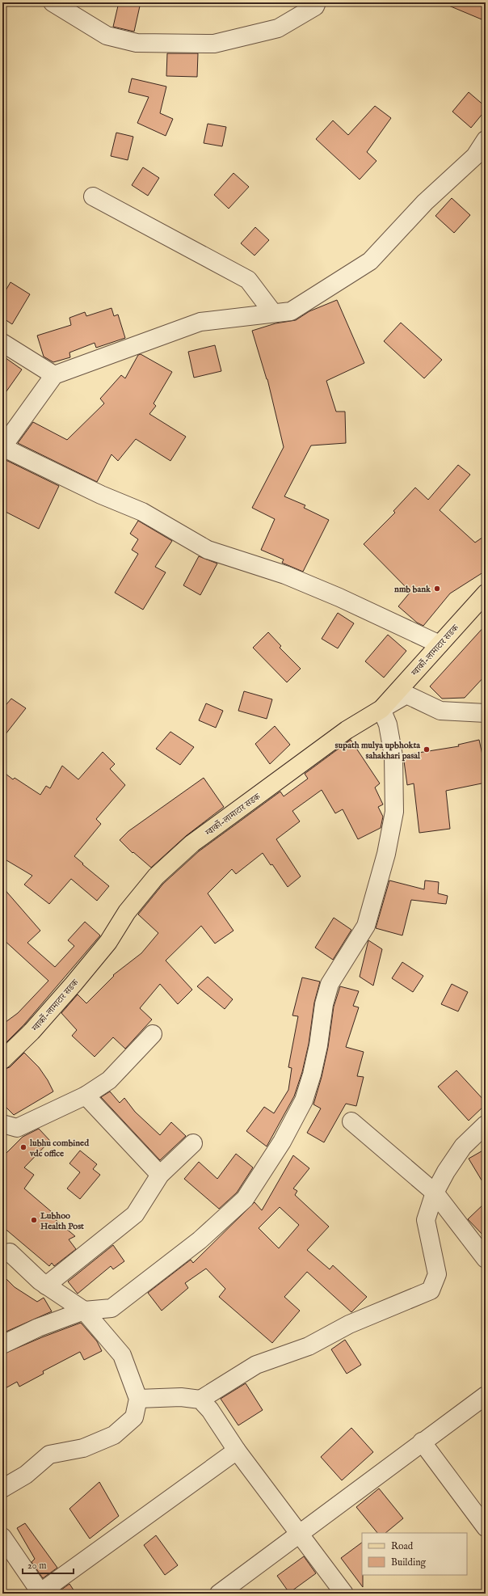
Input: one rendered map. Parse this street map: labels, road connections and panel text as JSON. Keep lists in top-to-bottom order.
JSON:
{
  "streets": {
    "main road": ["ग्वार्को-लामाटार सडक"]
  },
  "places": [
    "nmb bank",
    "supath mulya upbhokta sahakhari pasal",
    "lubhu combined vdc office",
    "Lubhoo Health Post"
  ],
  "legend": ["Road", "Building"],
  "scale_bar": "20 m"
}
